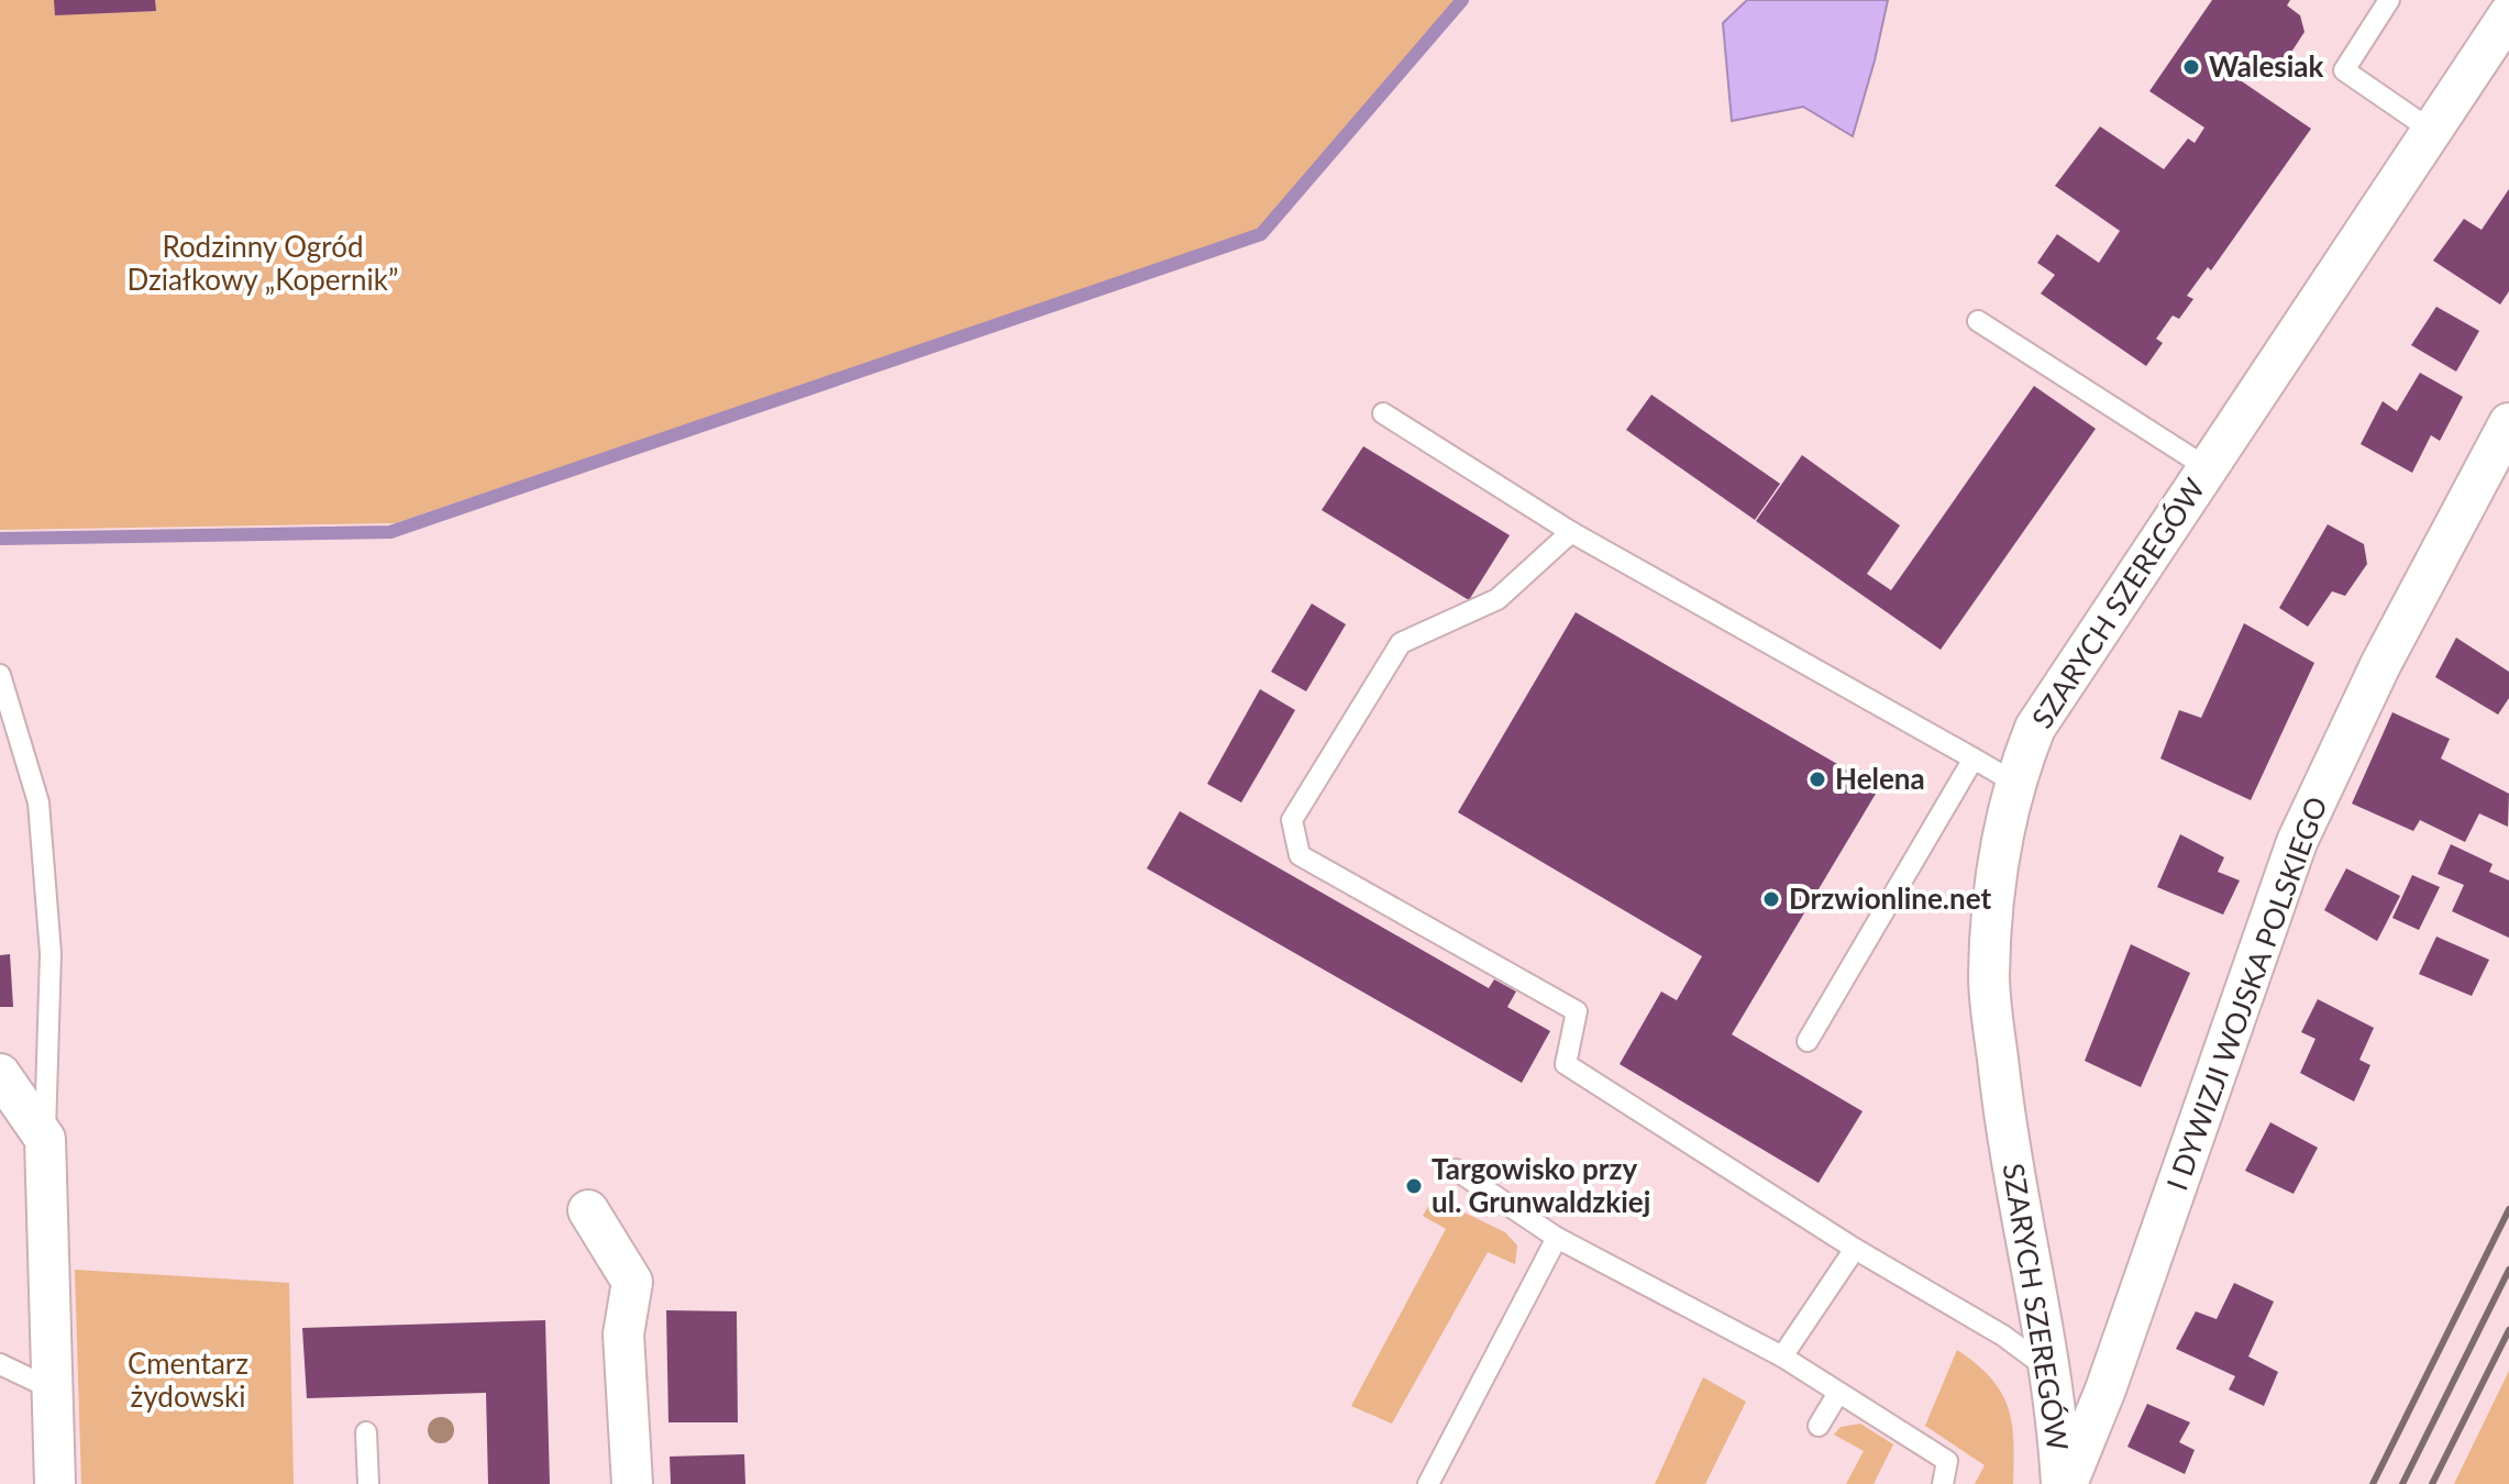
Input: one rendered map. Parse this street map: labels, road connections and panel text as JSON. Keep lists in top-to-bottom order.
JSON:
{
  "streets": {
    "street": ["SZARYCH SZEREGÓW", "I DYWIZJI WOJSKA POLSKIEGO"]
  },
  "crossings": [
    ["SZARYCH SZEREGÓW", "I DYWIZJI WOJSKA POLSKIEGO"]
  ],
  "parks": ["Rodzinny Ogród Działkowy „Kopernik”", "Cmentarz żydowski"],
  "places": [
    "Walesiak",
    "Helena",
    "Drzwionline.net",
    "Targowisko przy ul. Grunwaldzkiej"
  ]
}
